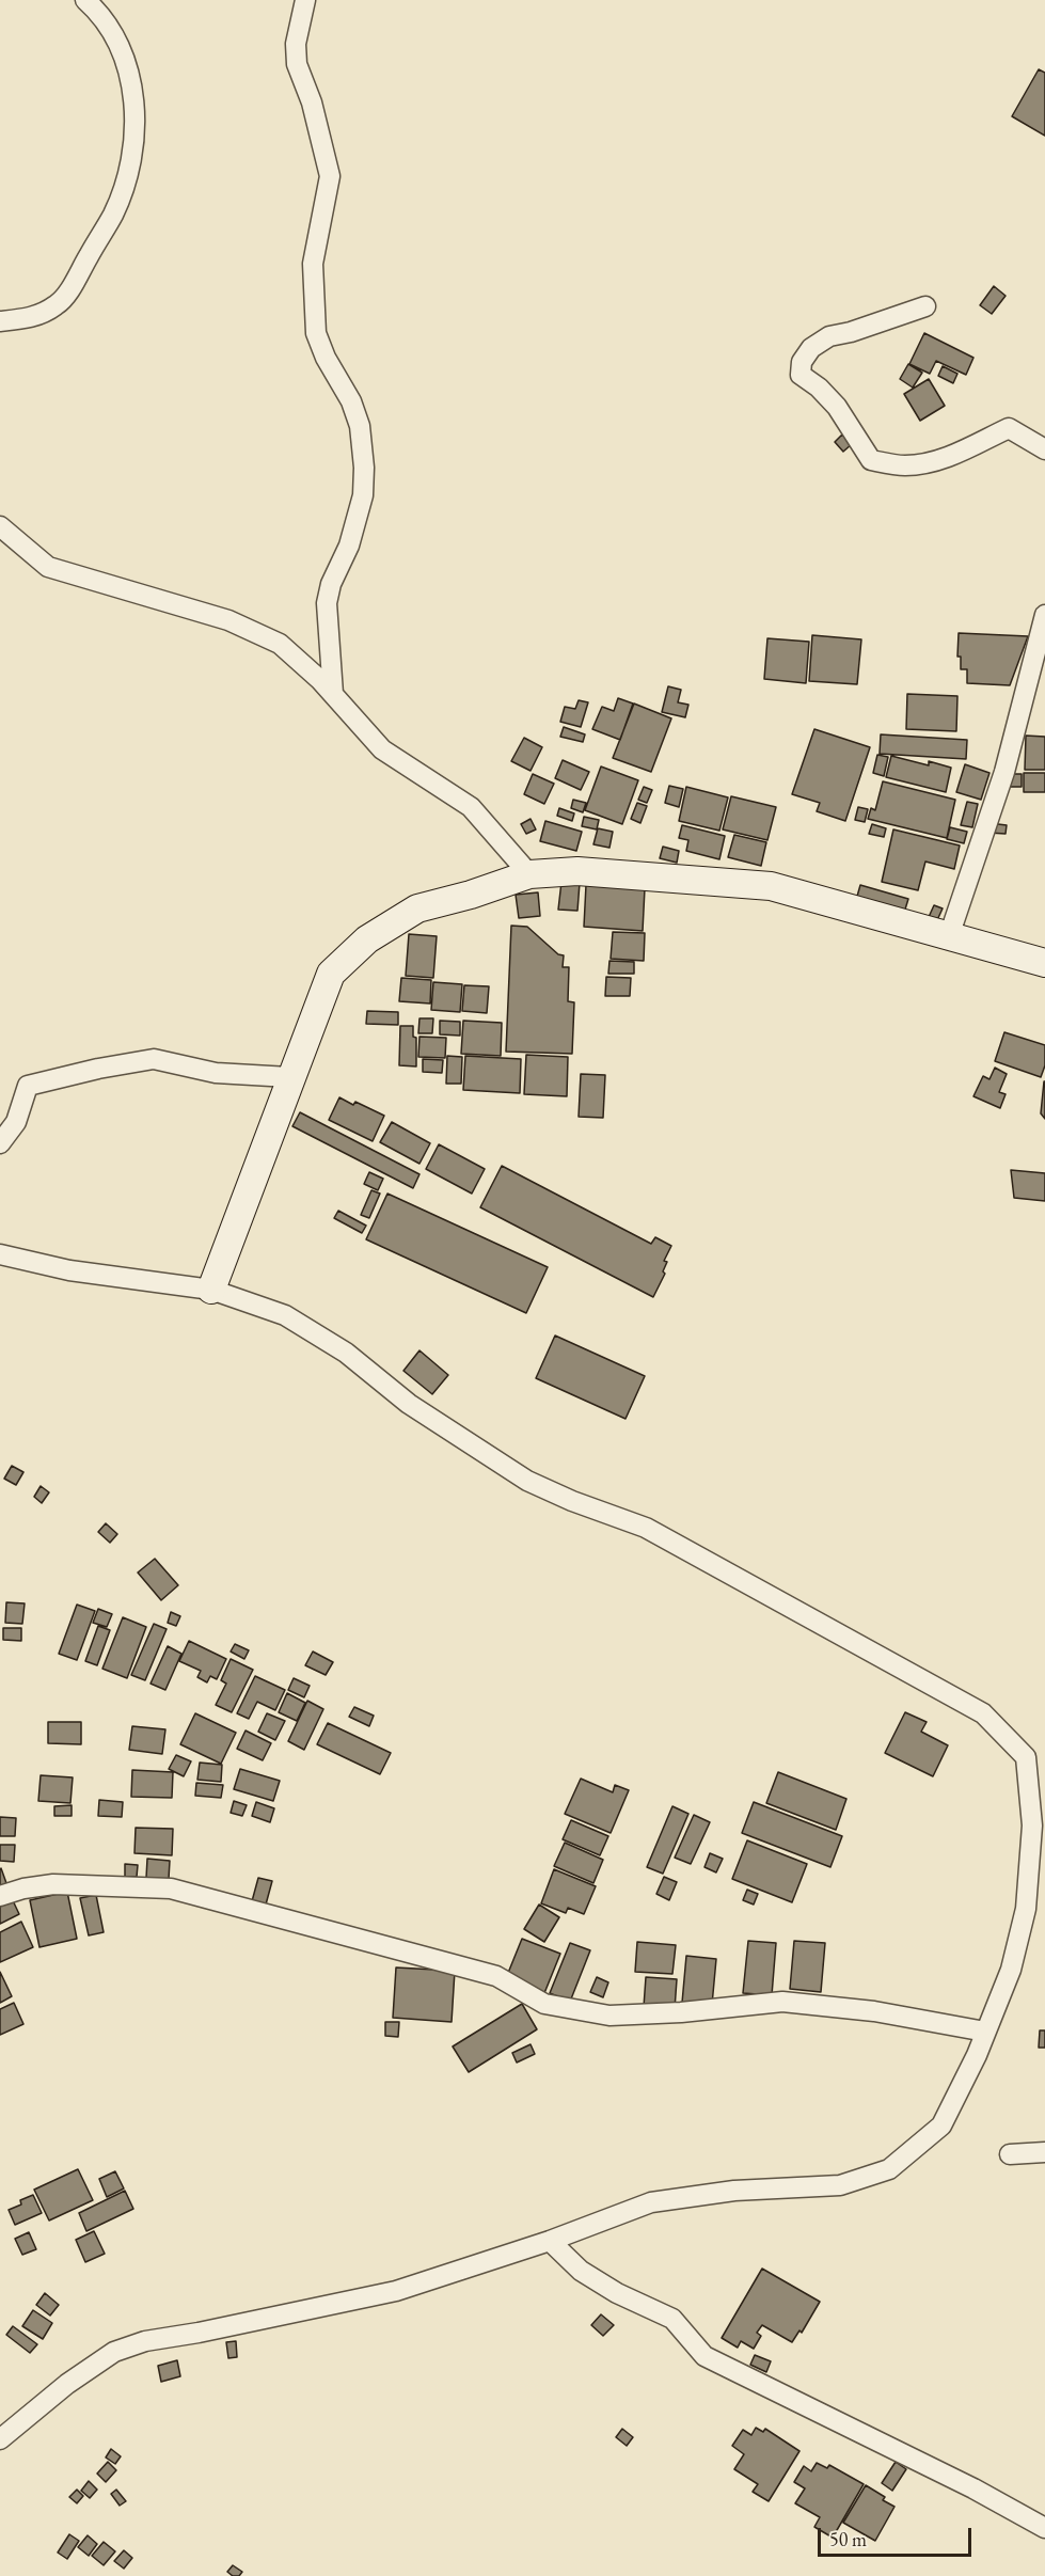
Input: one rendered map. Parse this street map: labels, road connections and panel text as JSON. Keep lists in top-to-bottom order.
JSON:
{
  "scale_bar": "50 m"
}
